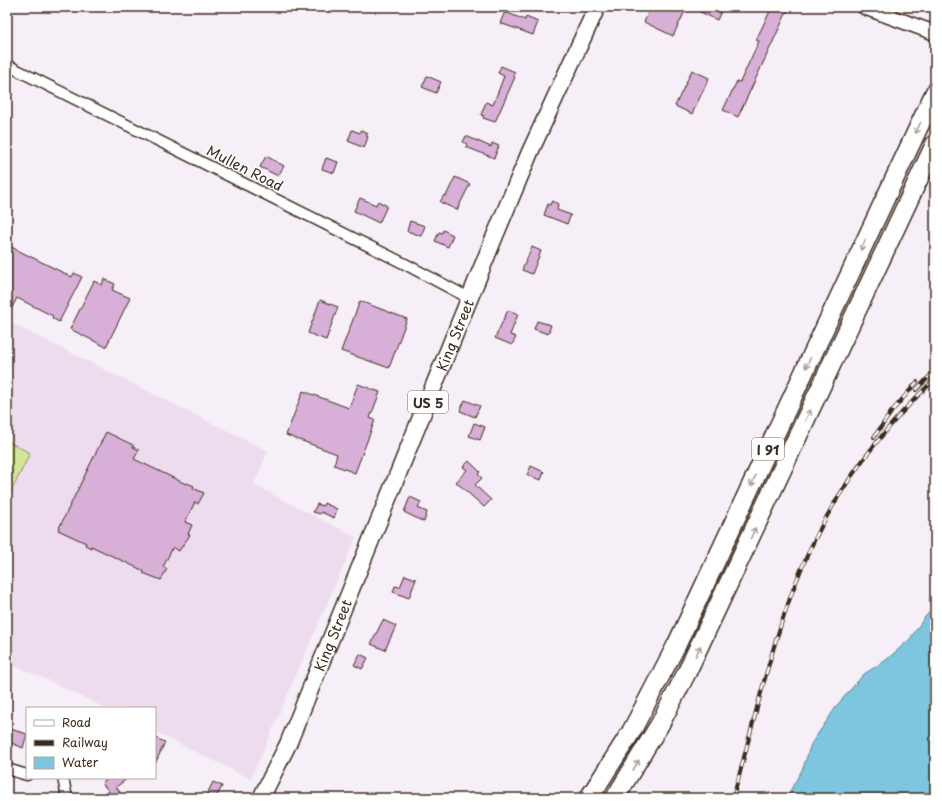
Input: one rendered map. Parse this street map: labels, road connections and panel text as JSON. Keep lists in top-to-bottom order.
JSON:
{
  "streets": {
    "highway": ["I 91"],
    "main road": ["King Street", "US 5"],
    "street": ["Mullen Road"]
  },
  "crossings": [
    ["Mullen Road", "King Street"]
  ],
  "legend": ["Road", "Railway", "Water"]
}
